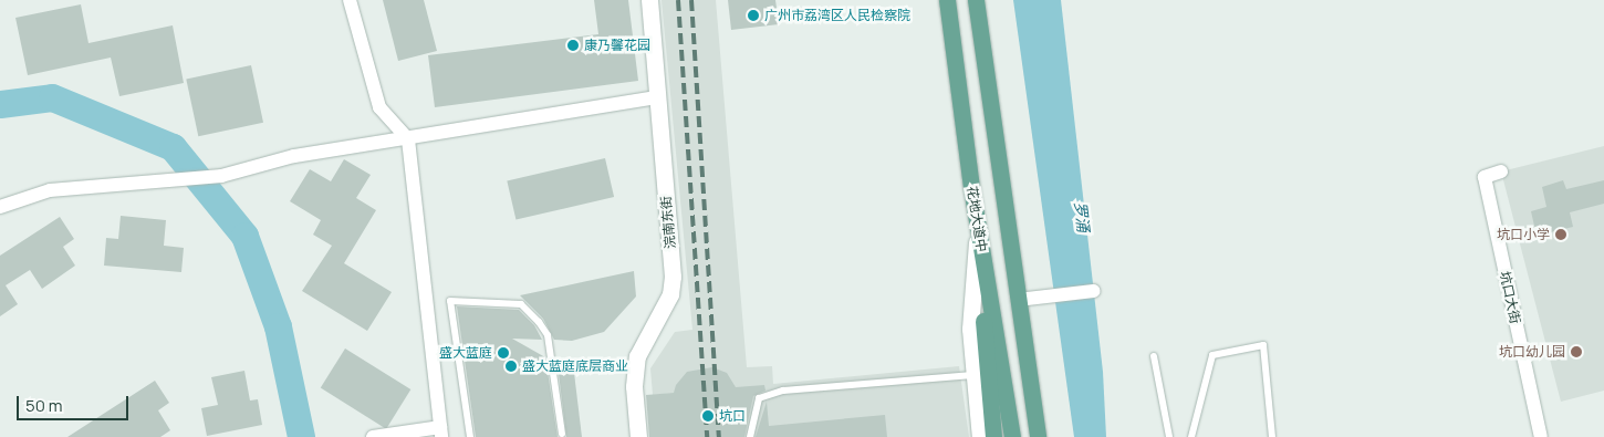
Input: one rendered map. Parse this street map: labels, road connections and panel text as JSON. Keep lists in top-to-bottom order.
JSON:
{
  "streets": {
    "main road": ["花地大道中"],
    "street": ["浣南东街", "坑口大街"]
  },
  "water": ["罗涌"],
  "places": [
    "广州市荔湾区人民检察院",
    "康乃馨花园",
    "坑口小学",
    "坑口幼儿园",
    "盛大蓝庭",
    "盛大蓝庭底层商业",
    "坑口"
  ],
  "scale_bar": "50 m"
}
